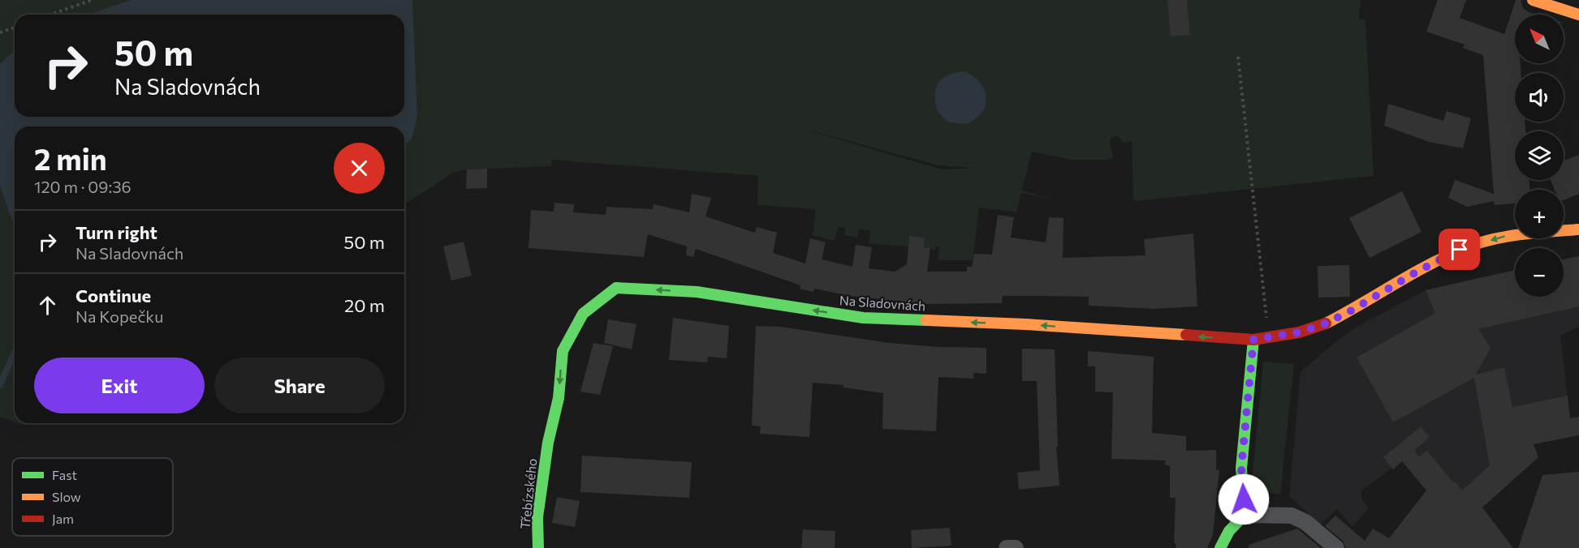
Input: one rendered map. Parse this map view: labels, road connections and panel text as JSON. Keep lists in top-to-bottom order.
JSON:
{
  "streets": {
    "street": ["Na Sladovnách", "Třebízského"]
  },
  "crossings": [
    ["Na Sladovnách", "Třebízského"]
  ],
  "one_way": ["Na Sladovnách"],
  "legend": ["Fast", "Slow", "Jam"],
  "north": "top left",
  "page": {
    "map_buttons": ["+", "−"],
    "turn": ["50 m", "Na Sladovnách"],
    "heading": ["2 min", "120 m · 09:36"],
    "list": [
      {
        "name": "Turn right",
        "note": "Na Sladovnách",
        "value": "50 m"
      },
      {
        "name": "Continue",
        "note": "Na Kopečku",
        "value": "20 m"
      }
    ],
    "buttons": ["Exit", "Share"]
  }
}
